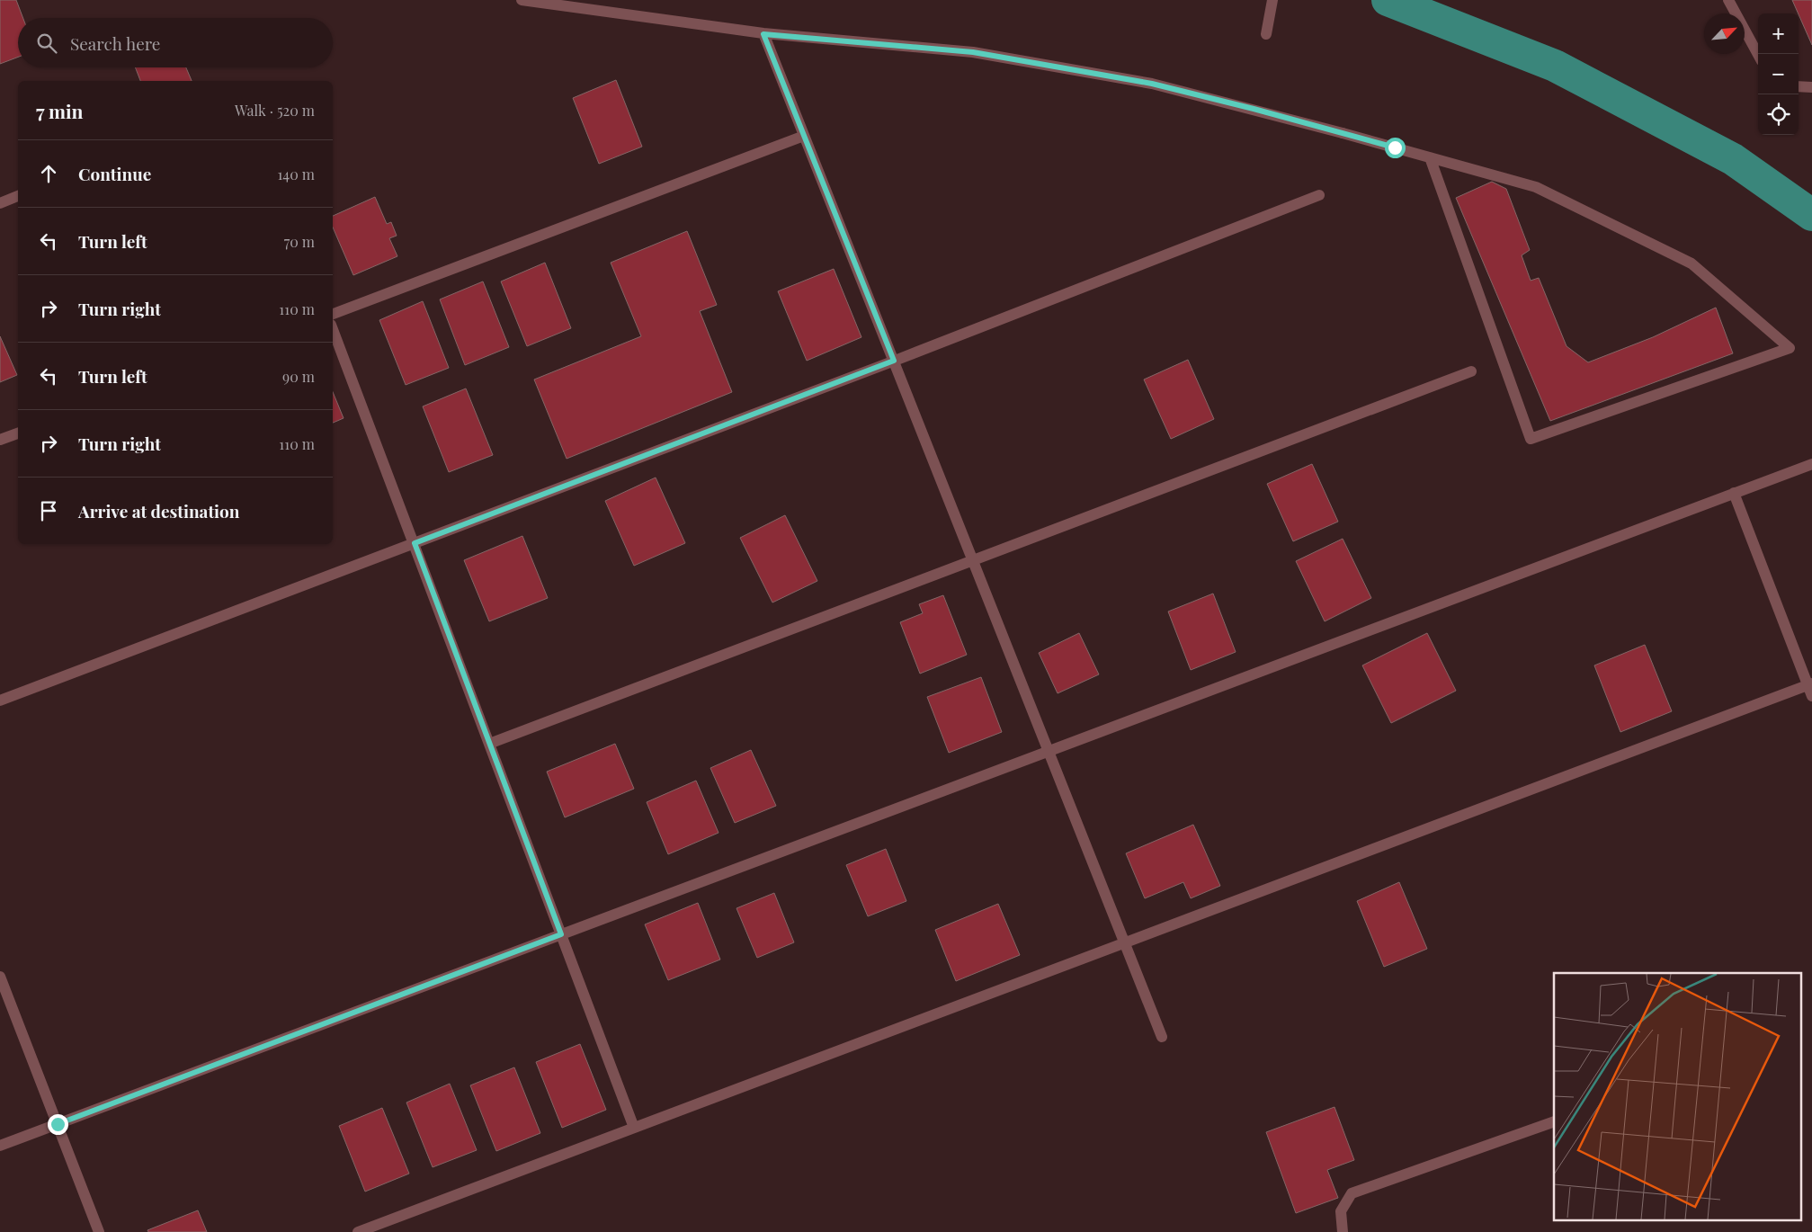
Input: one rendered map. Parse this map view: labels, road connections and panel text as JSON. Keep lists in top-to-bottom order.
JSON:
{
  "north": "top right",
  "page": {
    "map_buttons": ["+", "−"],
    "search": "Search here",
    "heading": ["7 min", "Walk · 520 m"],
    "list": [
      ["Continue", "140 m"],
      ["Turn left", "70 m"],
      ["Turn right", "110 m"],
      ["Turn left", "90 m"],
      ["Turn right", "110 m"],
      "Arrive at destination"
    ]
  }
}
